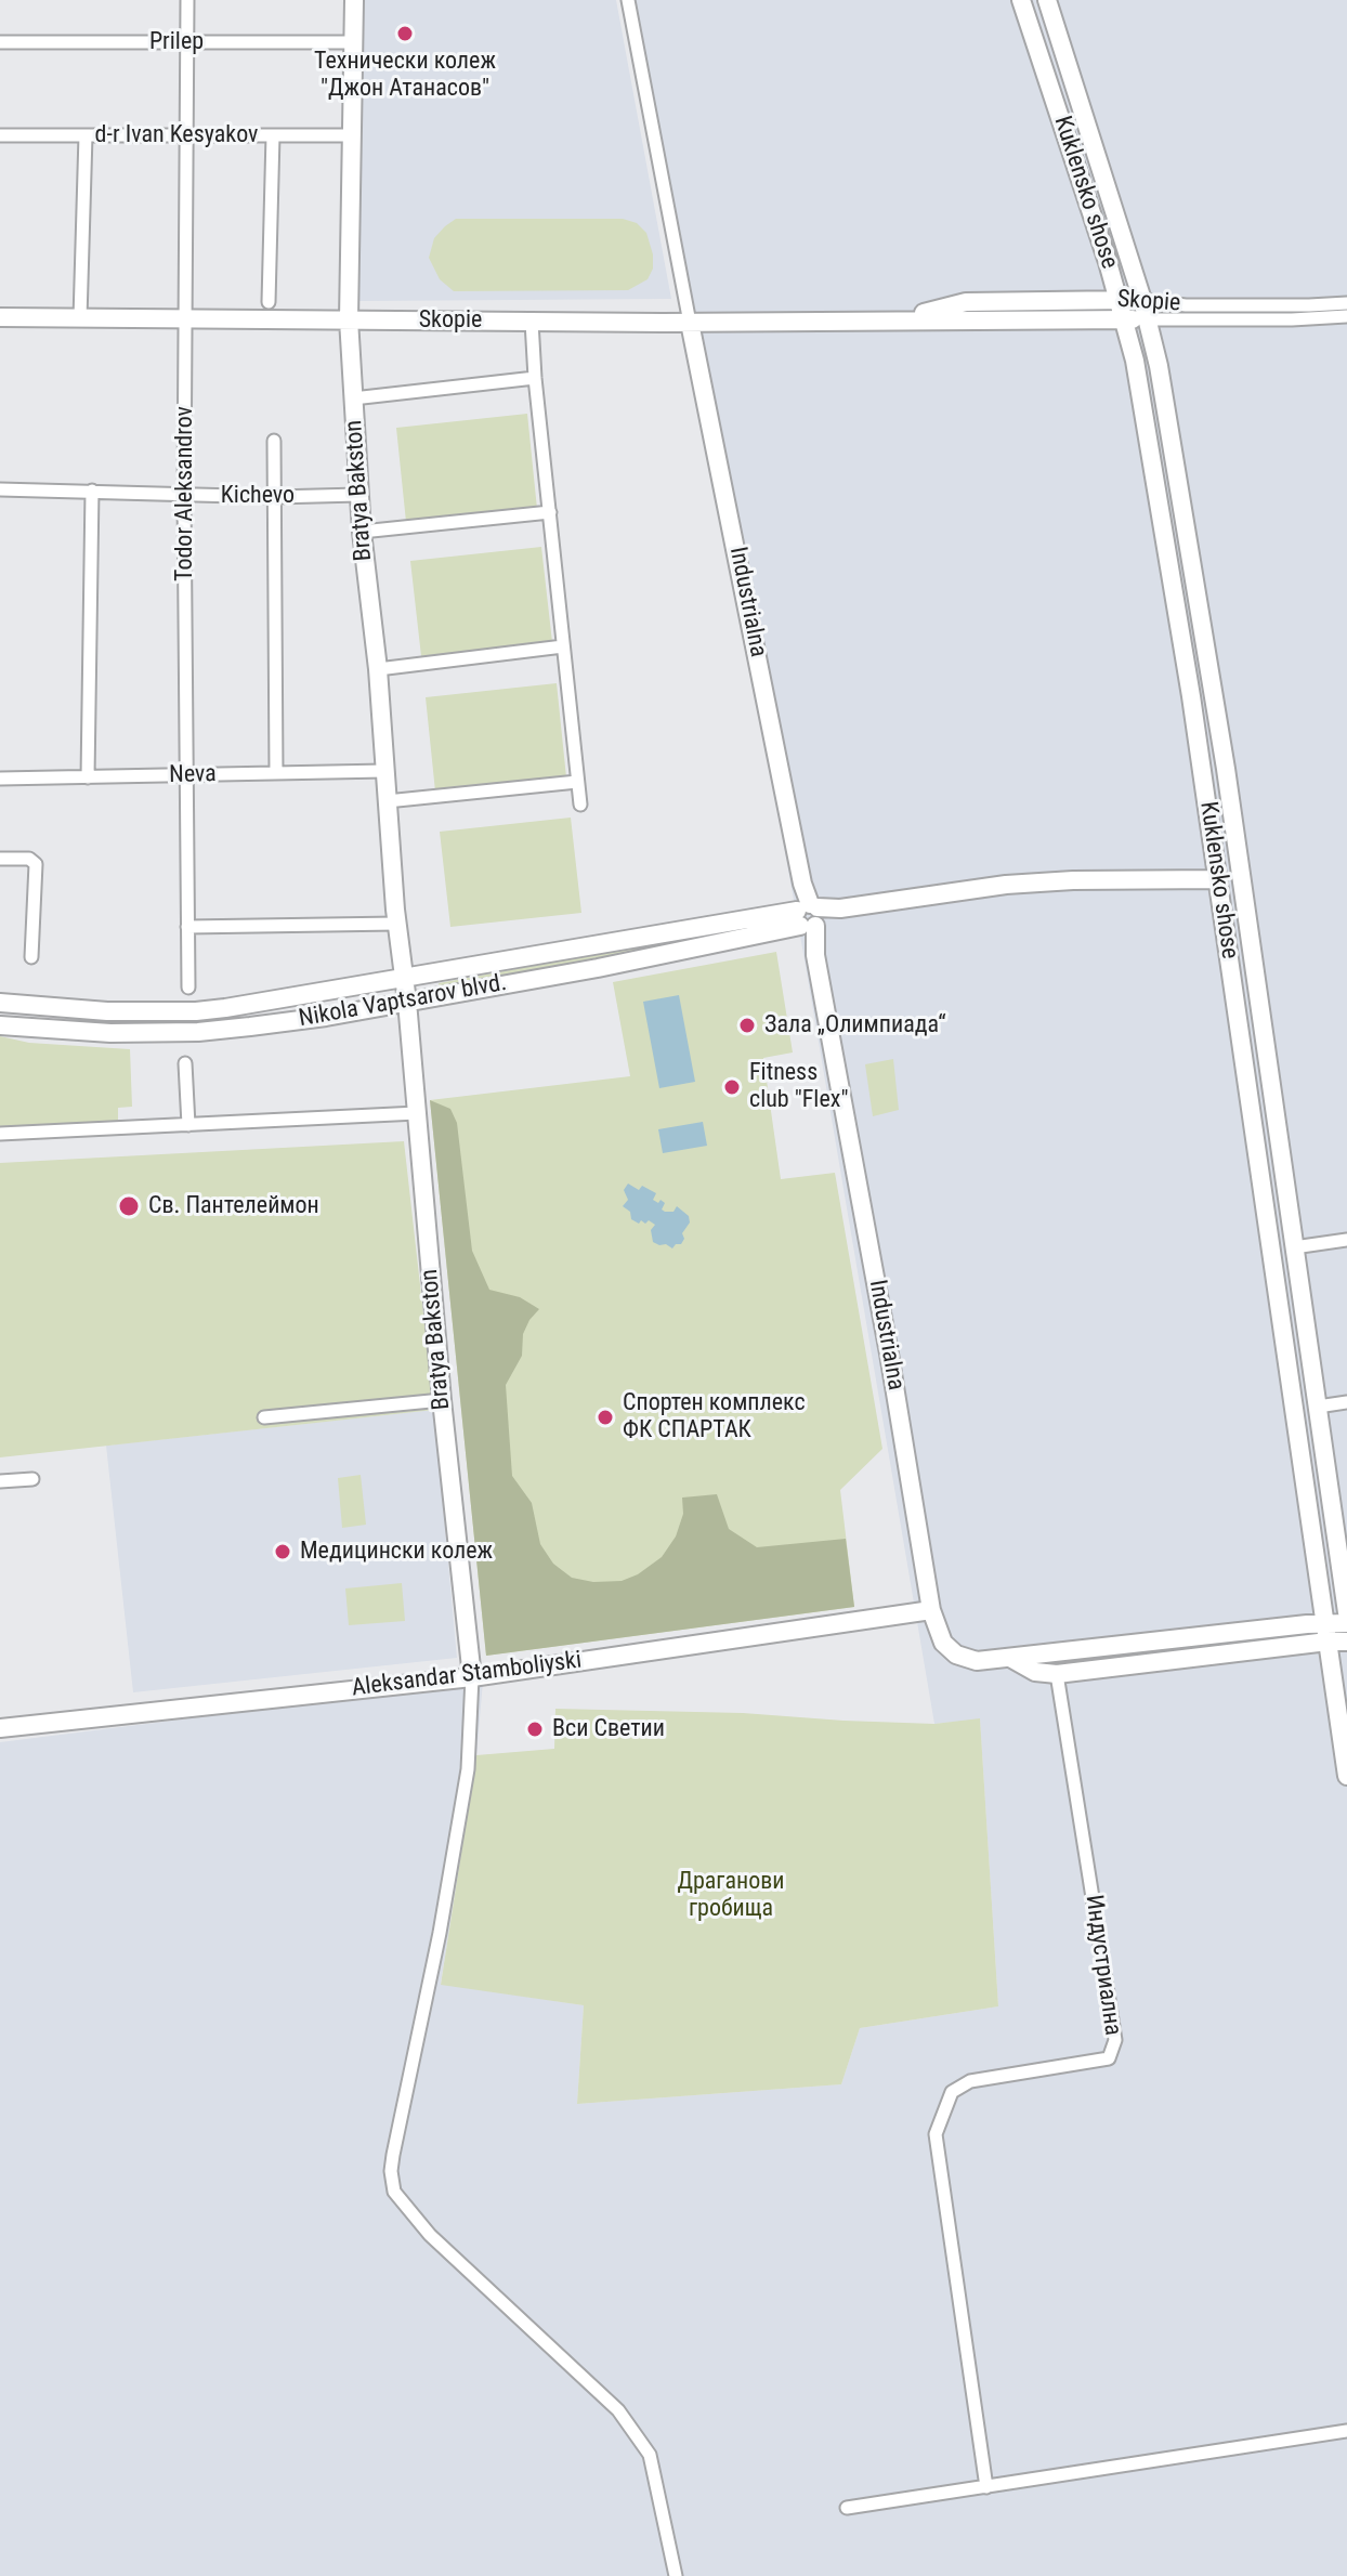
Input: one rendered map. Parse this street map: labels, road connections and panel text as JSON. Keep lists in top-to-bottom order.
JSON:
{
  "streets": {
    "street": [
      "Prilep",
      "d-r Ivan Kesyakov",
      "Kuklensko shose",
      "Skopie",
      "Bratya Bakston",
      "Todor Aleksandrov",
      "Kichevo",
      "Industrialna",
      "Neva",
      "Nikola Vaptsarov blvd.",
      "Aleksandar Stamboliyski",
      "Индустриална"
    ]
  },
  "crossings": [
    ["Prilep", "Bratya Bakston"],
    ["Prilep", "Todor Aleksandrov"],
    ["d-r Ivan Kesyakov", "Bratya Bakston"],
    ["d-r Ivan Kesyakov", "Todor Aleksandrov"],
    ["Kuklensko shose", "Skopie"],
    ["Kuklensko shose", "Industrialna"],
    ["Kuklensko shose", "Nikola Vaptsarov blvd."],
    ["Skopie", "Bratya Bakston"],
    ["Skopie", "Todor Aleksandrov"],
    ["Skopie", "Industrialna"],
    ["Bratya Bakston", "Kichevo"],
    ["Bratya Bakston", "Neva"],
    ["Bratya Bakston", "Nikola Vaptsarov blvd."],
    ["Bratya Bakston", "Aleksandar Stamboliyski"],
    ["Todor Aleksandrov", "Kichevo"],
    ["Todor Aleksandrov", "Neva"],
    ["Industrialna", "Nikola Vaptsarov blvd."],
    ["Industrialna", "Aleksandar Stamboliyski"],
    ["Industrialna", "Индустриална"]
  ],
  "parks": ["Драганови гробища"],
  "places": [
    "Технически колеж \"Джон Атанасов\"",
    "Зала „Олимпиада“",
    "Fitness club \"Flex\"",
    "Св. Пантелеймон",
    "Спортен комплекс ФК СПАРТАК",
    "Медицински колеж",
    "Вси Светии"
  ]
}
